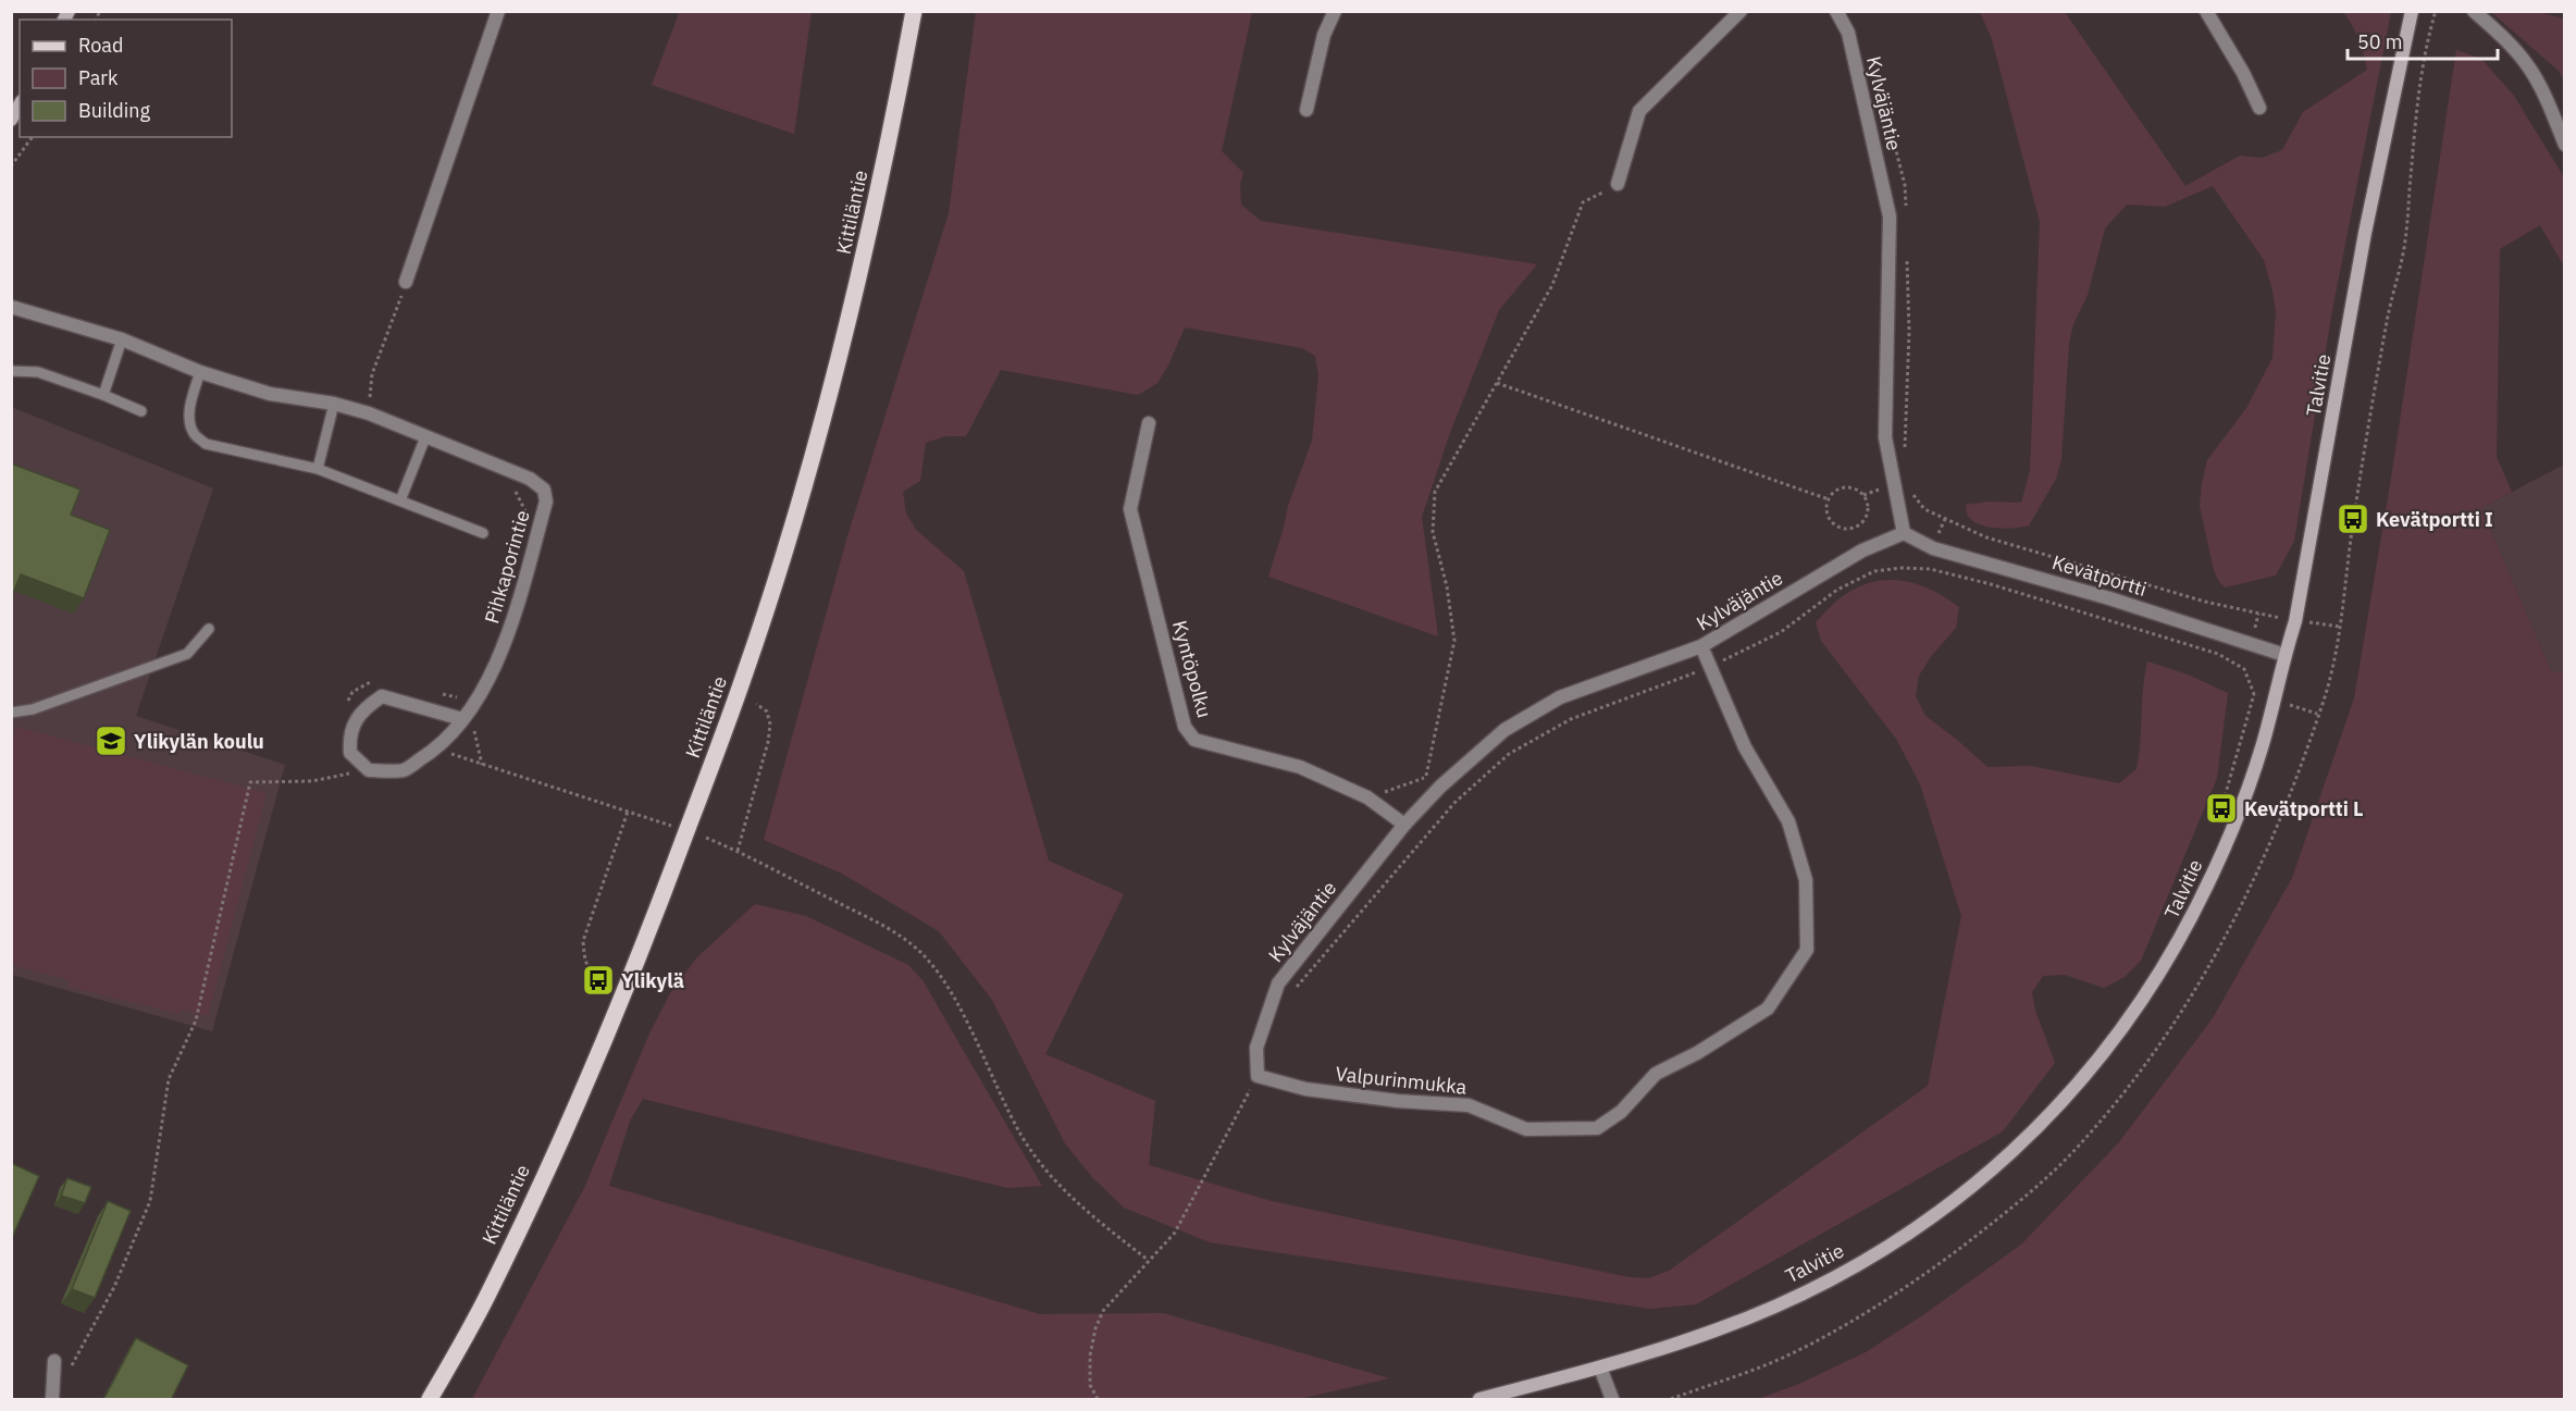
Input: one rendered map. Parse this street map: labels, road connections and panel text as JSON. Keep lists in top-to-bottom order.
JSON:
{
  "streets": {
    "main road": ["Kittiläntie"],
    "street": [
      "Kylväjäntie",
      "Talvitie",
      "Pihkaporintie",
      "Kevätportti",
      "Kyntöpolku",
      "Valpurinmukka"
    ]
  },
  "crossings": [
    ["Kylväjäntie", "Kevätportti"],
    ["Kylväjäntie", "Kyntöpolku"],
    ["Kylväjäntie", "Valpurinmukka"],
    ["Talvitie", "Kevätportti"]
  ],
  "places": {
    "bus stop": ["Kevätportti I", "Kevätportti L", "Ylikylä"],
    "school or university": ["Ylikylän koulu"]
  },
  "legend": ["Road", "Park", "Building"],
  "scale_bar": "50 m"
}
